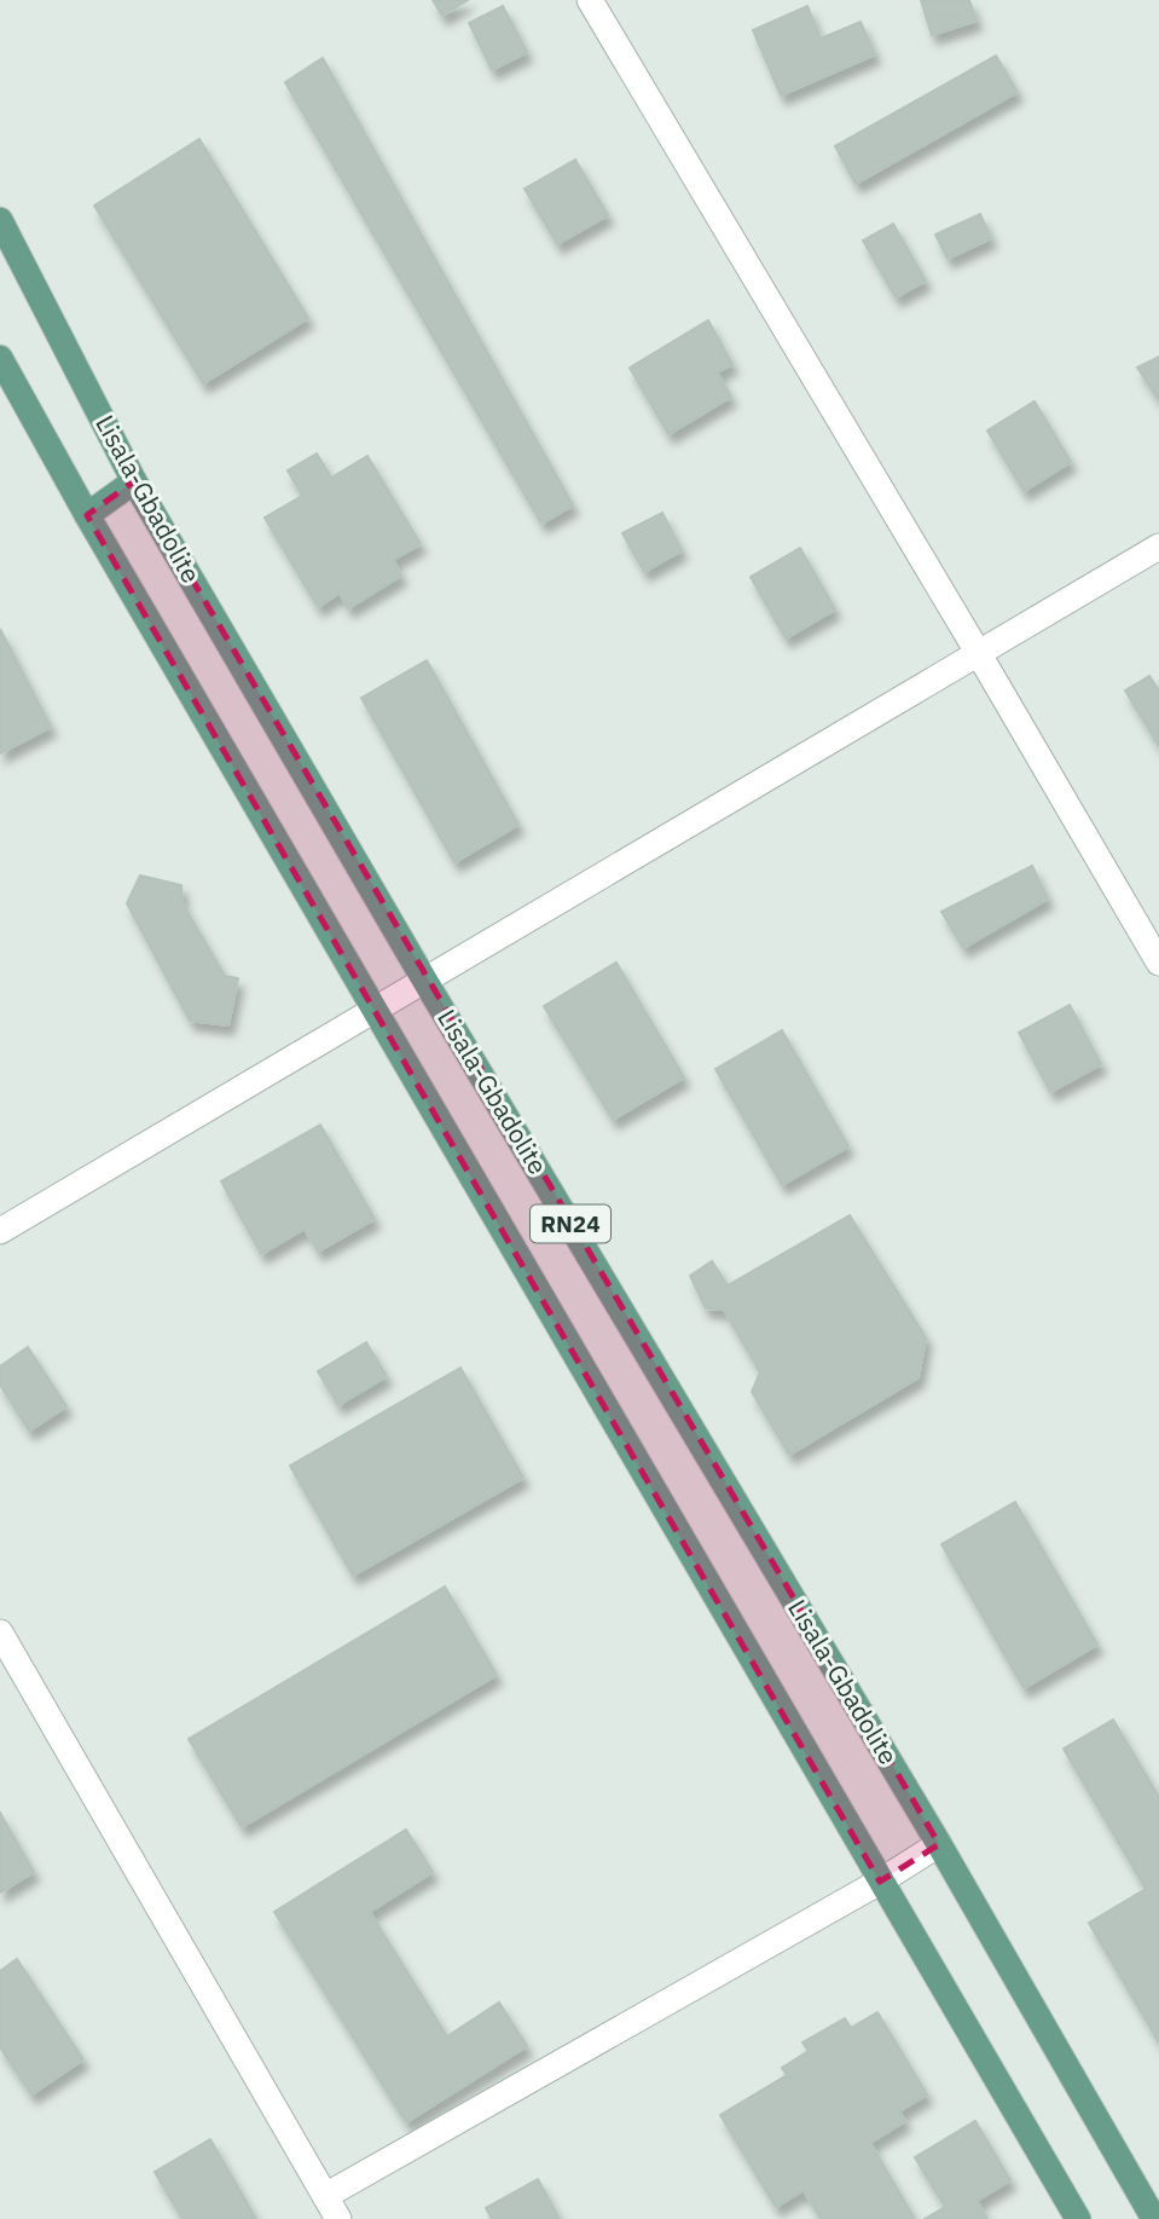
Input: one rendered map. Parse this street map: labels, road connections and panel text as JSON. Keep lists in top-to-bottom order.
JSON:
{
  "streets": {
    "main road": ["Lisala-Gbadolite", "RN24"]
  }
}
